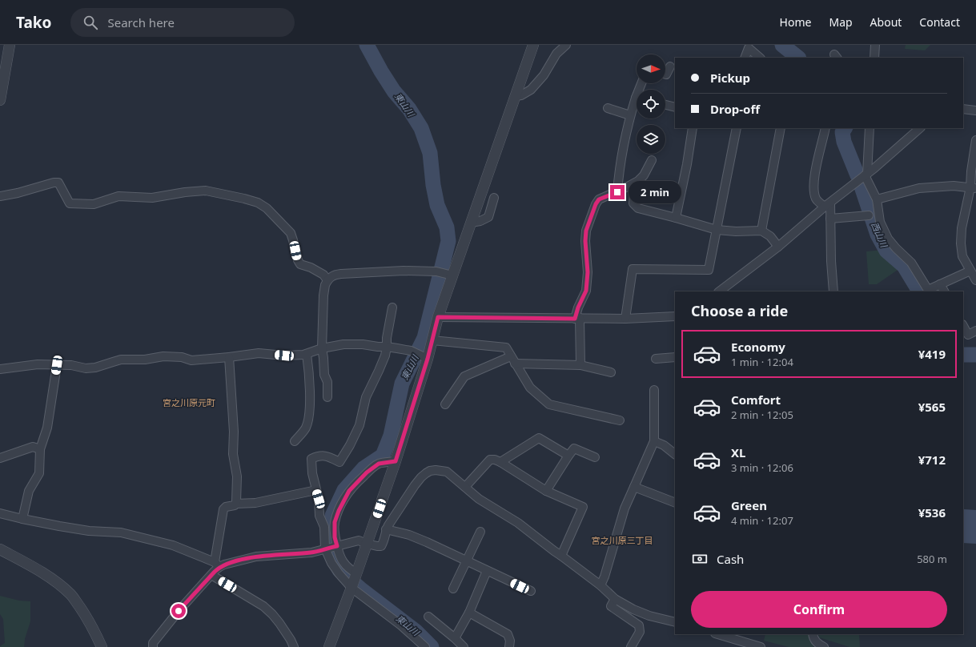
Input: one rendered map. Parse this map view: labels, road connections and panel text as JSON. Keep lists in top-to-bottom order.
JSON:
{
  "districts": ["宮之川原元町", "宮之川原三丁目"],
  "water": ["東山川", "西山川"],
  "north": "right",
  "page": {
    "header": "Tako",
    "search": "Search here",
    "nav": [
      "Home",
      "Map",
      "About",
      "Contact"
    ],
    "banner": ["Pickup", "Drop-off"],
    "bubble": "2 min",
    "heading": "Choose a ride",
    "list": [
      {
        "name": "Economy",
        "note": "1 min · 12:04",
        "value": "¥419"
      },
      {
        "name": "Comfort",
        "note": "2 min · 12:05",
        "value": "¥565"
      },
      {
        "name": "XL",
        "note": "3 min · 12:06",
        "value": "¥712"
      },
      {
        "name": "Green",
        "note": "4 min · 12:07",
        "value": "¥536"
      }
    ],
    "pay": ["Cash", "580 m"],
    "buttons": "Confirm"
  }
}
